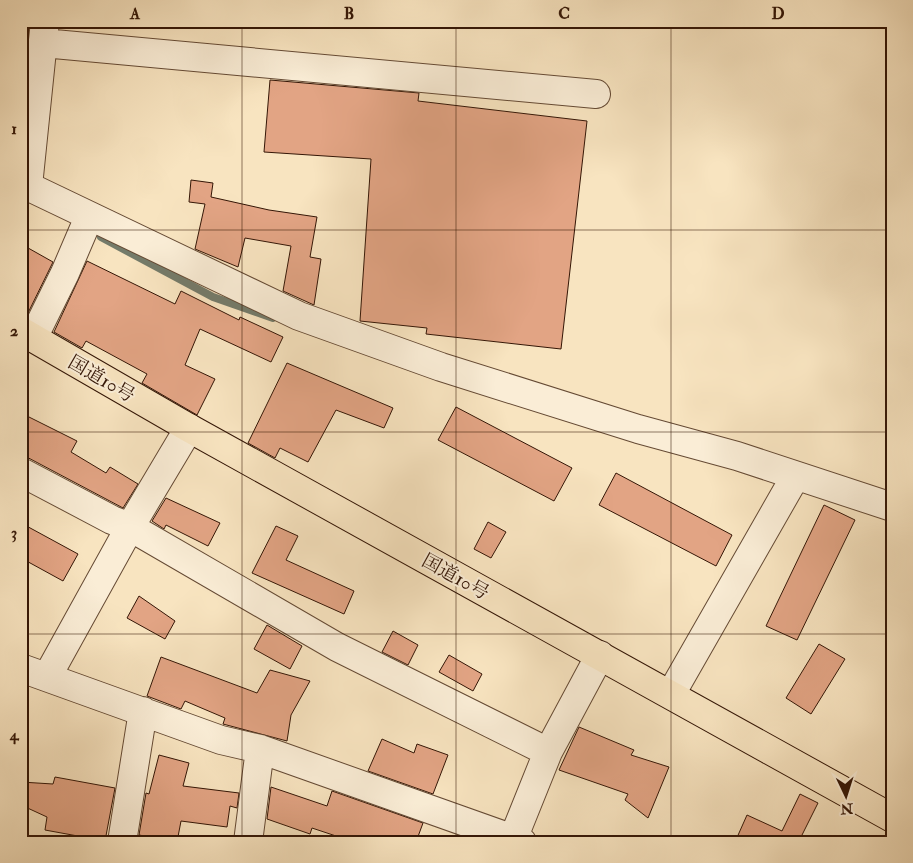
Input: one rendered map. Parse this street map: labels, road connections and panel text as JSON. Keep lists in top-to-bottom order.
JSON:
{
  "streets": {
    "highway": ["国道10号"]
  },
  "north": "bottom",
  "grid": {
    "columns": [
      "A",
      "B",
      "C",
      "D"
    ],
    "rows": [
      "1",
      "2",
      "3",
      "4"
    ]
  }
}
